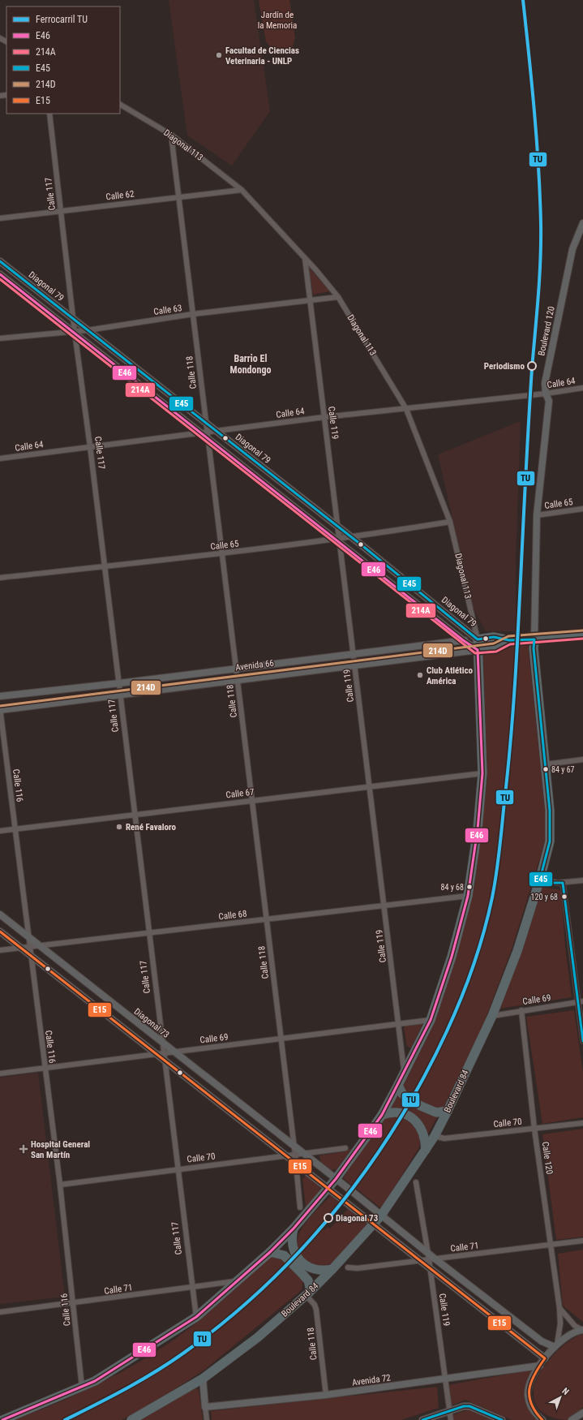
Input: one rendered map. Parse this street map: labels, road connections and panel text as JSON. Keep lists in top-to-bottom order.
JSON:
{
  "streets": {
    "highway": ["Diagonal 113", "Avenida 66", "Boulevard 84"],
    "main road": [
      "Diagonal 79",
      "Boulevard 120",
      "Diagonal 73",
      "Avenida 72"
    ],
    "street": [
      "Calle 117",
      "Calle 62",
      "Calle 63",
      "Calle 118",
      "Calle 64",
      "Calle 119",
      "Calle 65",
      "Calle 116",
      "Calle 67",
      "Calle 68",
      "Calle 69",
      "Calle 70",
      "Calle 120",
      "Calle 71"
    ]
  },
  "crossings": [
    ["Diagonal 113", "Calle 62"],
    ["Diagonal 113", "Diagonal 79"],
    ["Diagonal 113", "Calle 63"],
    ["Diagonal 113", "Calle 118"],
    ["Diagonal 113", "Calle 64"],
    ["Diagonal 113", "Calle 119"],
    ["Diagonal 113", "Calle 65"],
    ["Diagonal 113", "Avenida 66"],
    ["Calle 117", "Calle 62"],
    ["Calle 117", "Diagonal 79"],
    ["Calle 117", "Calle 63"],
    ["Calle 117", "Calle 64"],
    ["Calle 117", "Calle 65"],
    ["Calle 117", "Avenida 66"],
    ["Calle 117", "Calle 67"],
    ["Calle 117", "Calle 68"],
    ["Calle 117", "Calle 69"],
    ["Calle 117", "Diagonal 73"],
    ["Calle 117", "Calle 70"],
    ["Calle 117", "Calle 71"],
    ["Calle 62", "Calle 118"],
    ["Diagonal 79", "Calle 63"],
    ["Diagonal 79", "Calle 118"],
    ["Diagonal 79", "Calle 64"],
    ["Diagonal 79", "Calle 119"],
    ["Diagonal 79", "Calle 65"],
    ["Diagonal 79", "Avenida 66"],
    ["Calle 63", "Calle 118"],
    ["Calle 63", "Calle 119"],
    ["Boulevard 120", "Calle 64"],
    ["Boulevard 120", "Calle 65"],
    ["Boulevard 120", "Avenida 66"],
    ["Boulevard 120", "Boulevard 84"],
    ["Calle 118", "Calle 64"],
    ["Calle 118", "Calle 65"],
    ["Calle 118", "Avenida 66"],
    ["Calle 118", "Calle 67"],
    ["Calle 118", "Calle 68"],
    ["Calle 118", "Calle 69"],
    ["Calle 118", "Diagonal 73"],
    ["Calle 118", "Boulevard 84"],
    ["Calle 118", "Calle 70"],
    ["Calle 118", "Avenida 72"],
    ["Calle 64", "Calle 119"],
    ["Calle 119", "Calle 65"],
    ["Calle 119", "Avenida 66"],
    ["Calle 119", "Calle 67"],
    ["Calle 119", "Calle 68"],
    ["Calle 119", "Calle 69"],
    ["Calle 119", "Diagonal 73"],
    ["Calle 119", "Calle 71"],
    ["Calle 119", "Avenida 72"],
    ["Avenida 66", "Calle 116"],
    ["Avenida 66", "Boulevard 84"],
    ["Calle 116", "Calle 67"],
    ["Calle 116", "Calle 68"],
    ["Calle 116", "Calle 69"],
    ["Calle 116", "Diagonal 73"],
    ["Calle 116", "Calle 70"],
    ["Calle 116", "Calle 71"],
    ["Calle 68", "Diagonal 73"],
    ["Calle 69", "Diagonal 73"],
    ["Calle 69", "Boulevard 84"],
    ["Calle 69", "Calle 120"],
    ["Diagonal 73", "Boulevard 84"],
    ["Diagonal 73", "Calle 70"],
    ["Diagonal 73", "Calle 120"],
    ["Diagonal 73", "Calle 71"],
    ["Boulevard 84", "Calle 70"],
    ["Calle 70", "Calle 120"],
    ["Calle 120", "Calle 71"]
  ],
  "districts": ["Barrio El Mondongo"],
  "parks": ["Jardín de la Memoria"],
  "places": {
    "other": [
      "Facultad de Ciencias Veterinaria - UNLP",
      "Periodismo",
      "Club Atlético América",
      "84 y 67",
      "René Favaloro",
      "84 y 68",
      "120 y 68",
      "Diagonal 73"
    ],
    "health": ["Hospital General San Martín"]
  },
  "lines": [
    "rail line TU",
    "transit line E45",
    "transit line E46",
    "transit line 214A",
    "transit line 214D",
    "transit line E15"
  ],
  "legend": [
    "Ferrocarril TU",
    "E46",
    "214A",
    "E45",
    "214D",
    "E15"
  ],
  "north": "top right"
}
